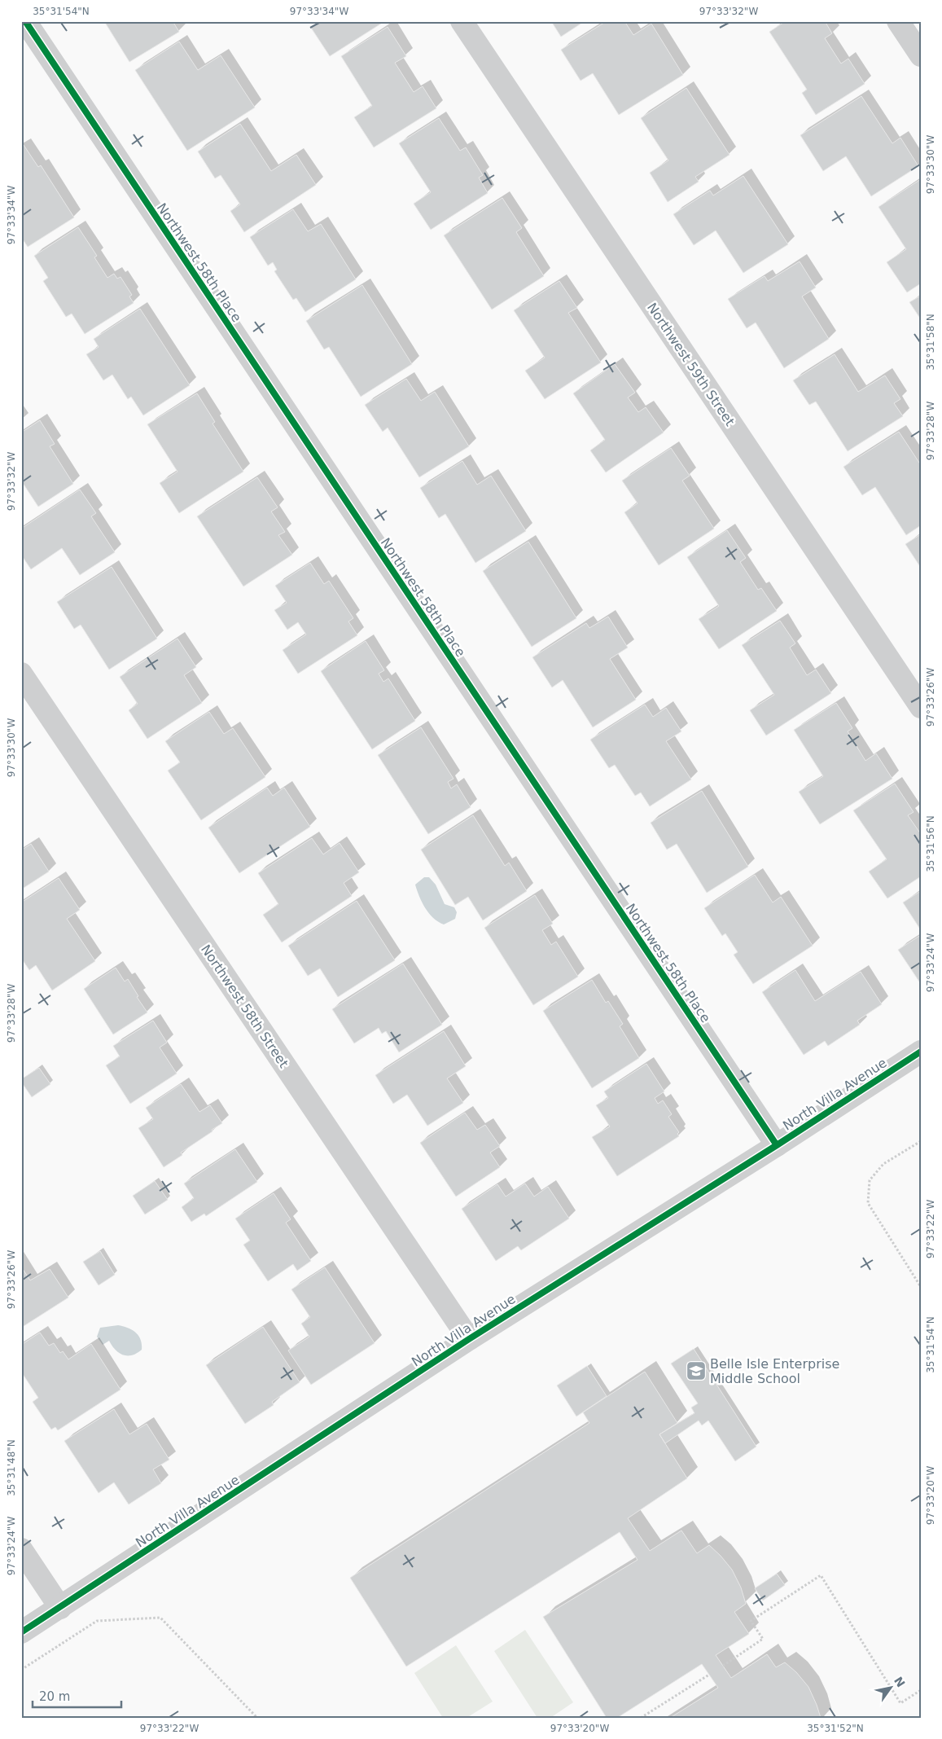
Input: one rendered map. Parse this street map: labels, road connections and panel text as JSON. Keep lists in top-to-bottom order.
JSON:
{
  "streets": {
    "street": [
      "Northwest 58th Place",
      "Northwest 59th Street",
      "Northwest 58th Street",
      "North Villa Avenue"
    ]
  },
  "crossings": [
    ["Northwest 58th Place", "North Villa Avenue"],
    ["Northwest 58th Street", "North Villa Avenue"]
  ],
  "places": {
    "school or university": ["Belle Isle Enterprise Middle School"]
  },
  "scale_bar": "20 m",
  "north": "top right",
  "coordinates": [
    "35°31'54\"N",
    "97°33'34\"W",
    "97°33'32\"W",
    "97°33'30\"W",
    "35°31'58\"N",
    "97°33'28\"W",
    "97°33'26\"W",
    "35°31'56\"N",
    "97°33'24\"W",
    "97°33'22\"W",
    "35°31'48\"N",
    "97°33'20\"W",
    "35°31'52\"N"
  ]
}
